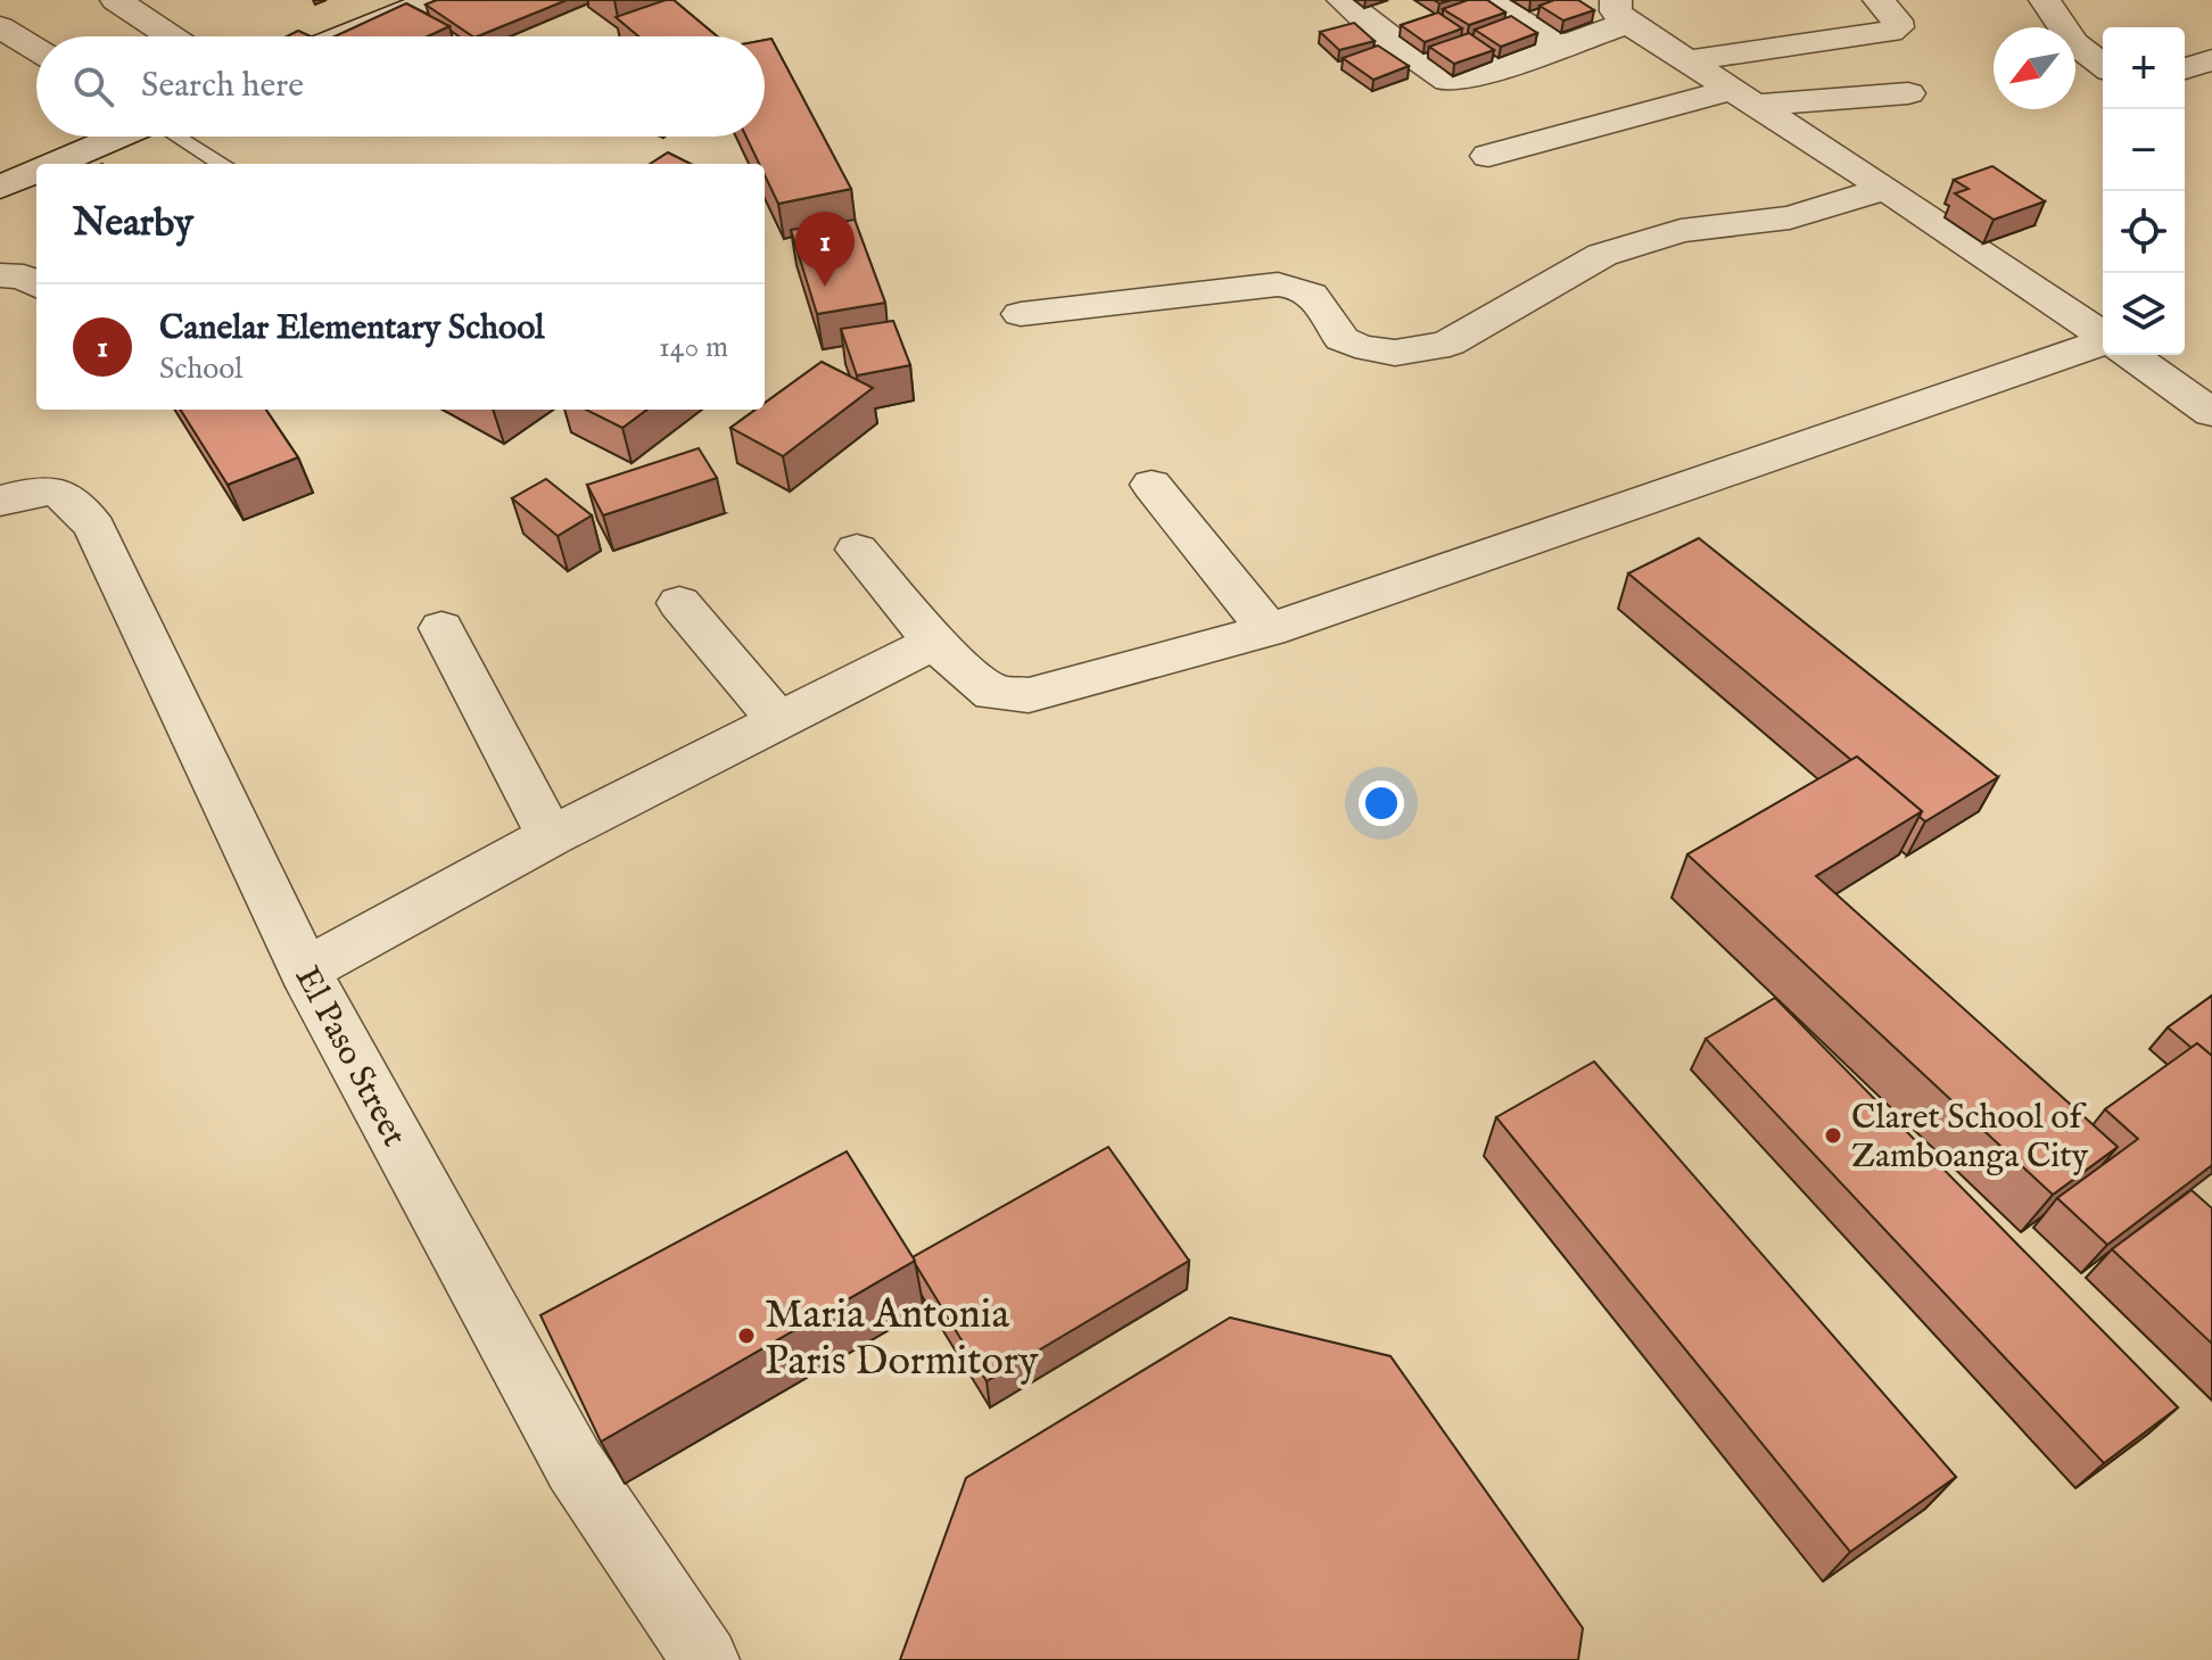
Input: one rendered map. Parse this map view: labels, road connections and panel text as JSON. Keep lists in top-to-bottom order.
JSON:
{
  "streets": {
    "street": ["El Paso Street"]
  },
  "places": ["Claret School of Zamboanga City", "Maria Antonia Paris Dormitory"],
  "north": "bottom left",
  "page": {
    "map_buttons": ["+", "−"],
    "search": "Search here",
    "heading": "Nearby",
    "pins": "1",
    "list": [
      {
        "mark": "1",
        "name": "Canelar Elementary School",
        "note": "School",
        "value": "140 m"
      }
    ]
  }
}
